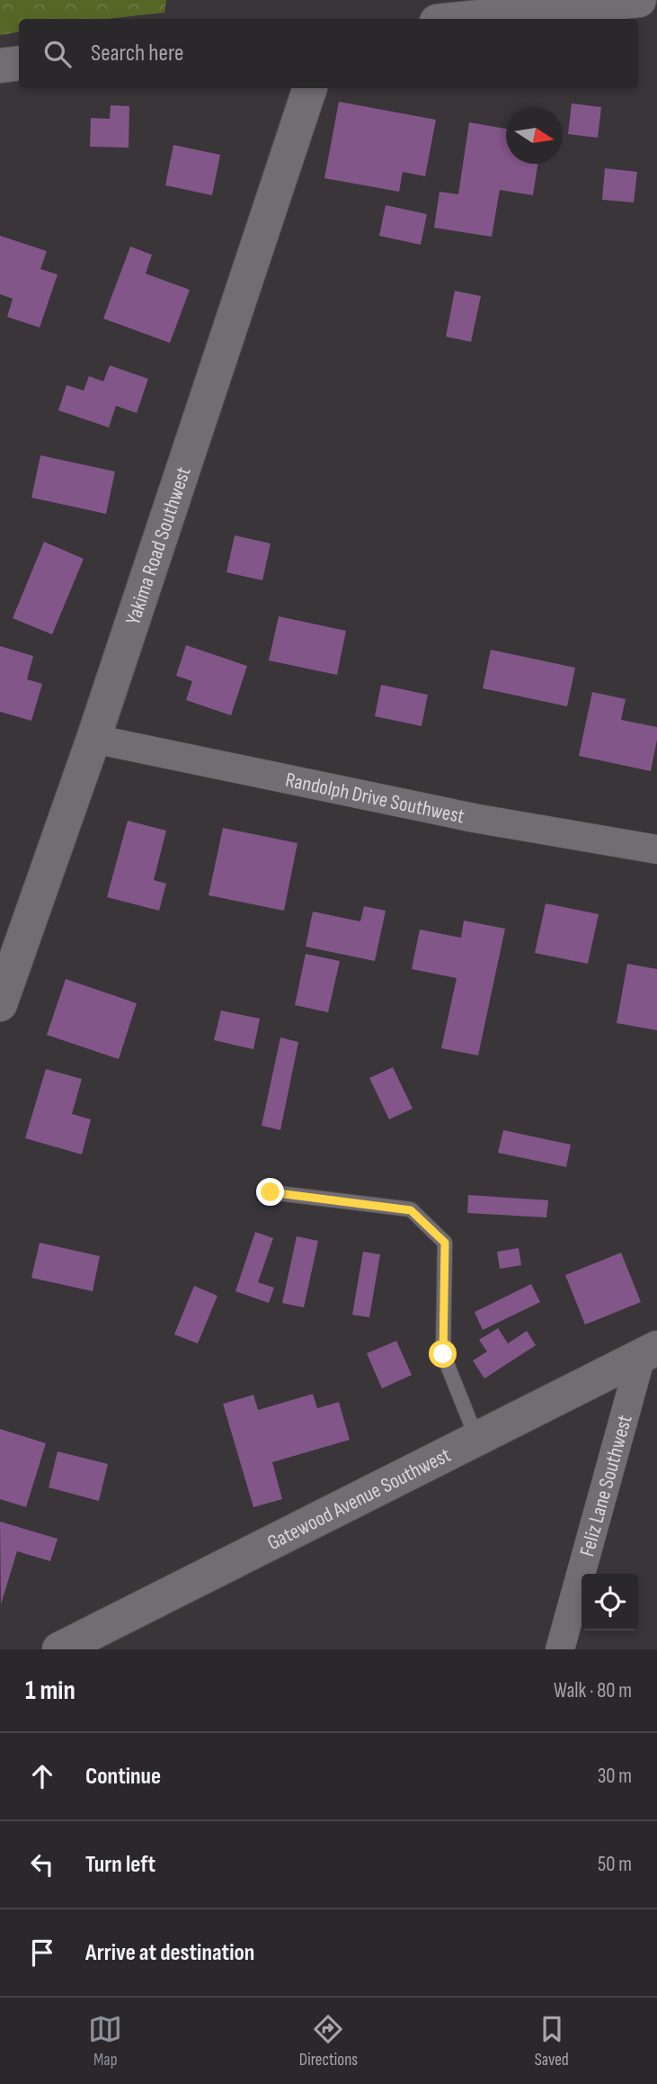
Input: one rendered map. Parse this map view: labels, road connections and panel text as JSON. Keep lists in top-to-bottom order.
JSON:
{
  "streets": {
    "street": [
      "Yakima Road Southwest",
      "Randolph Drive Southwest",
      "Feliz Lane Southwest",
      "Gatewood Avenue Southwest"
    ]
  },
  "crossings": [
    ["Yakima Road Southwest", "Randolph Drive Southwest"],
    ["Feliz Lane Southwest", "Gatewood Avenue Southwest"]
  ],
  "north": "right",
  "page": {
    "search": "Search here",
    "heading": ["1 min", "Walk · 80 m"],
    "list": [
      ["Continue", "30 m"],
      ["Turn left", "50 m"],
      "Arrive at destination"
    ],
    "nav": ["Map", "Directions", "Saved"]
  }
}
